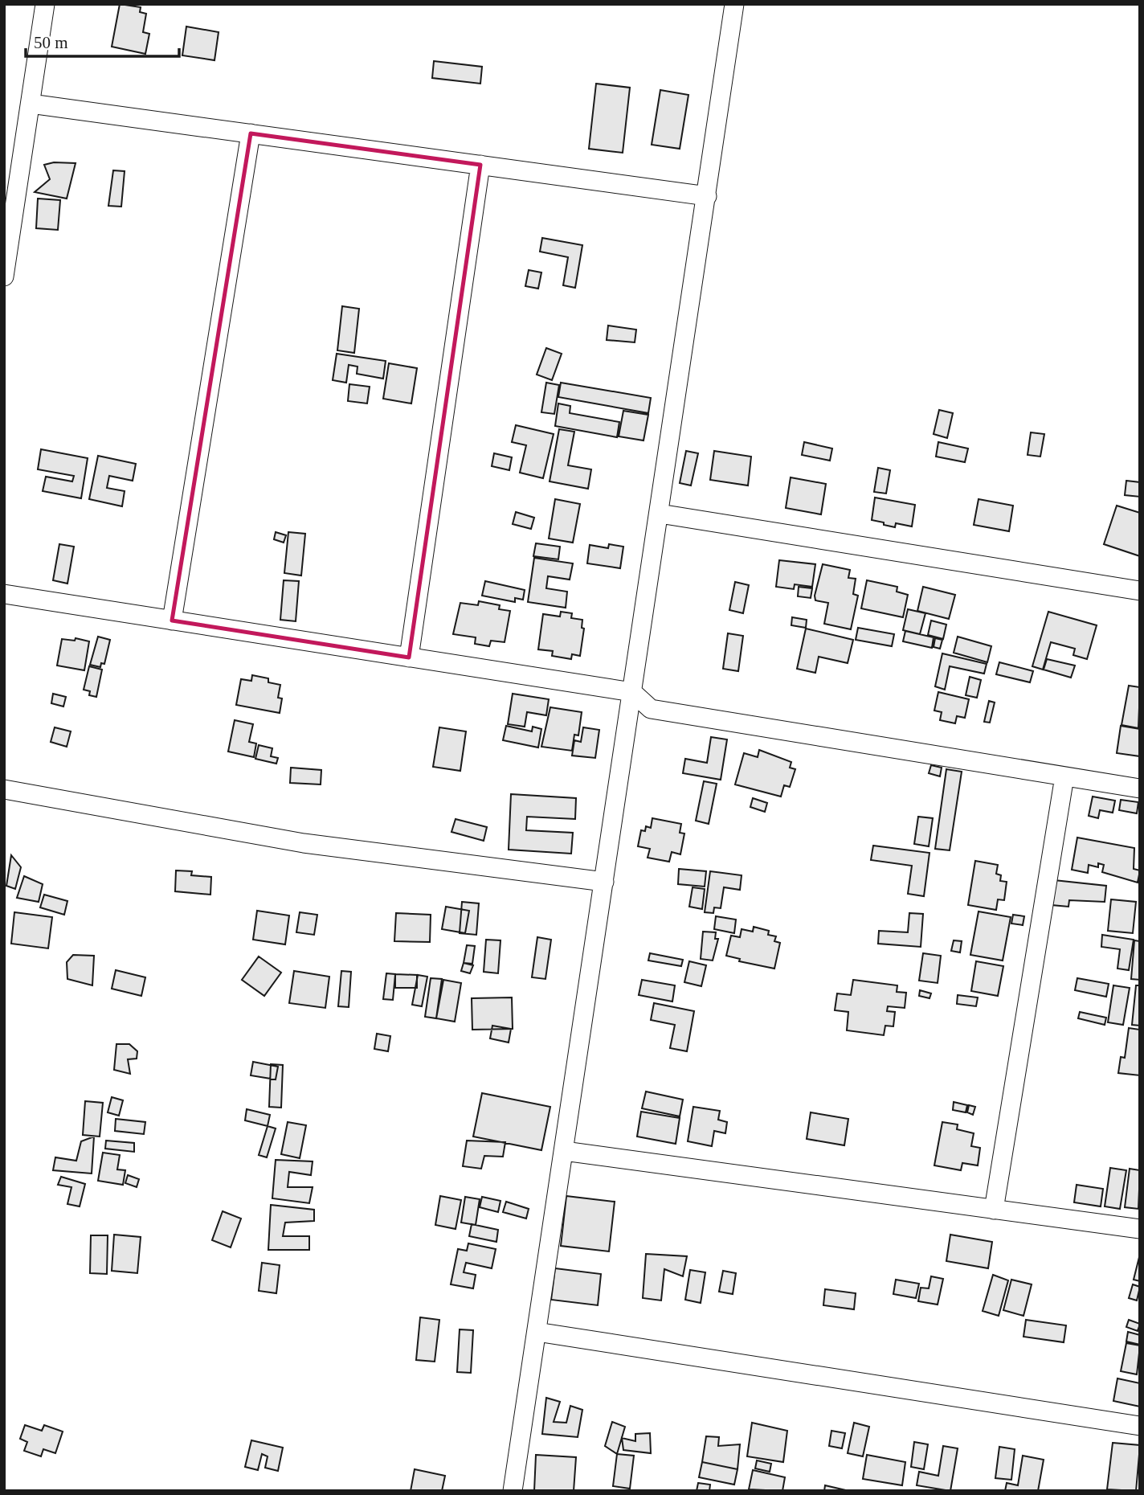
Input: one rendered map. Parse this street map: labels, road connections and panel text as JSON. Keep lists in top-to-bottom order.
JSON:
{
  "scale_bar": "50 m"
}
